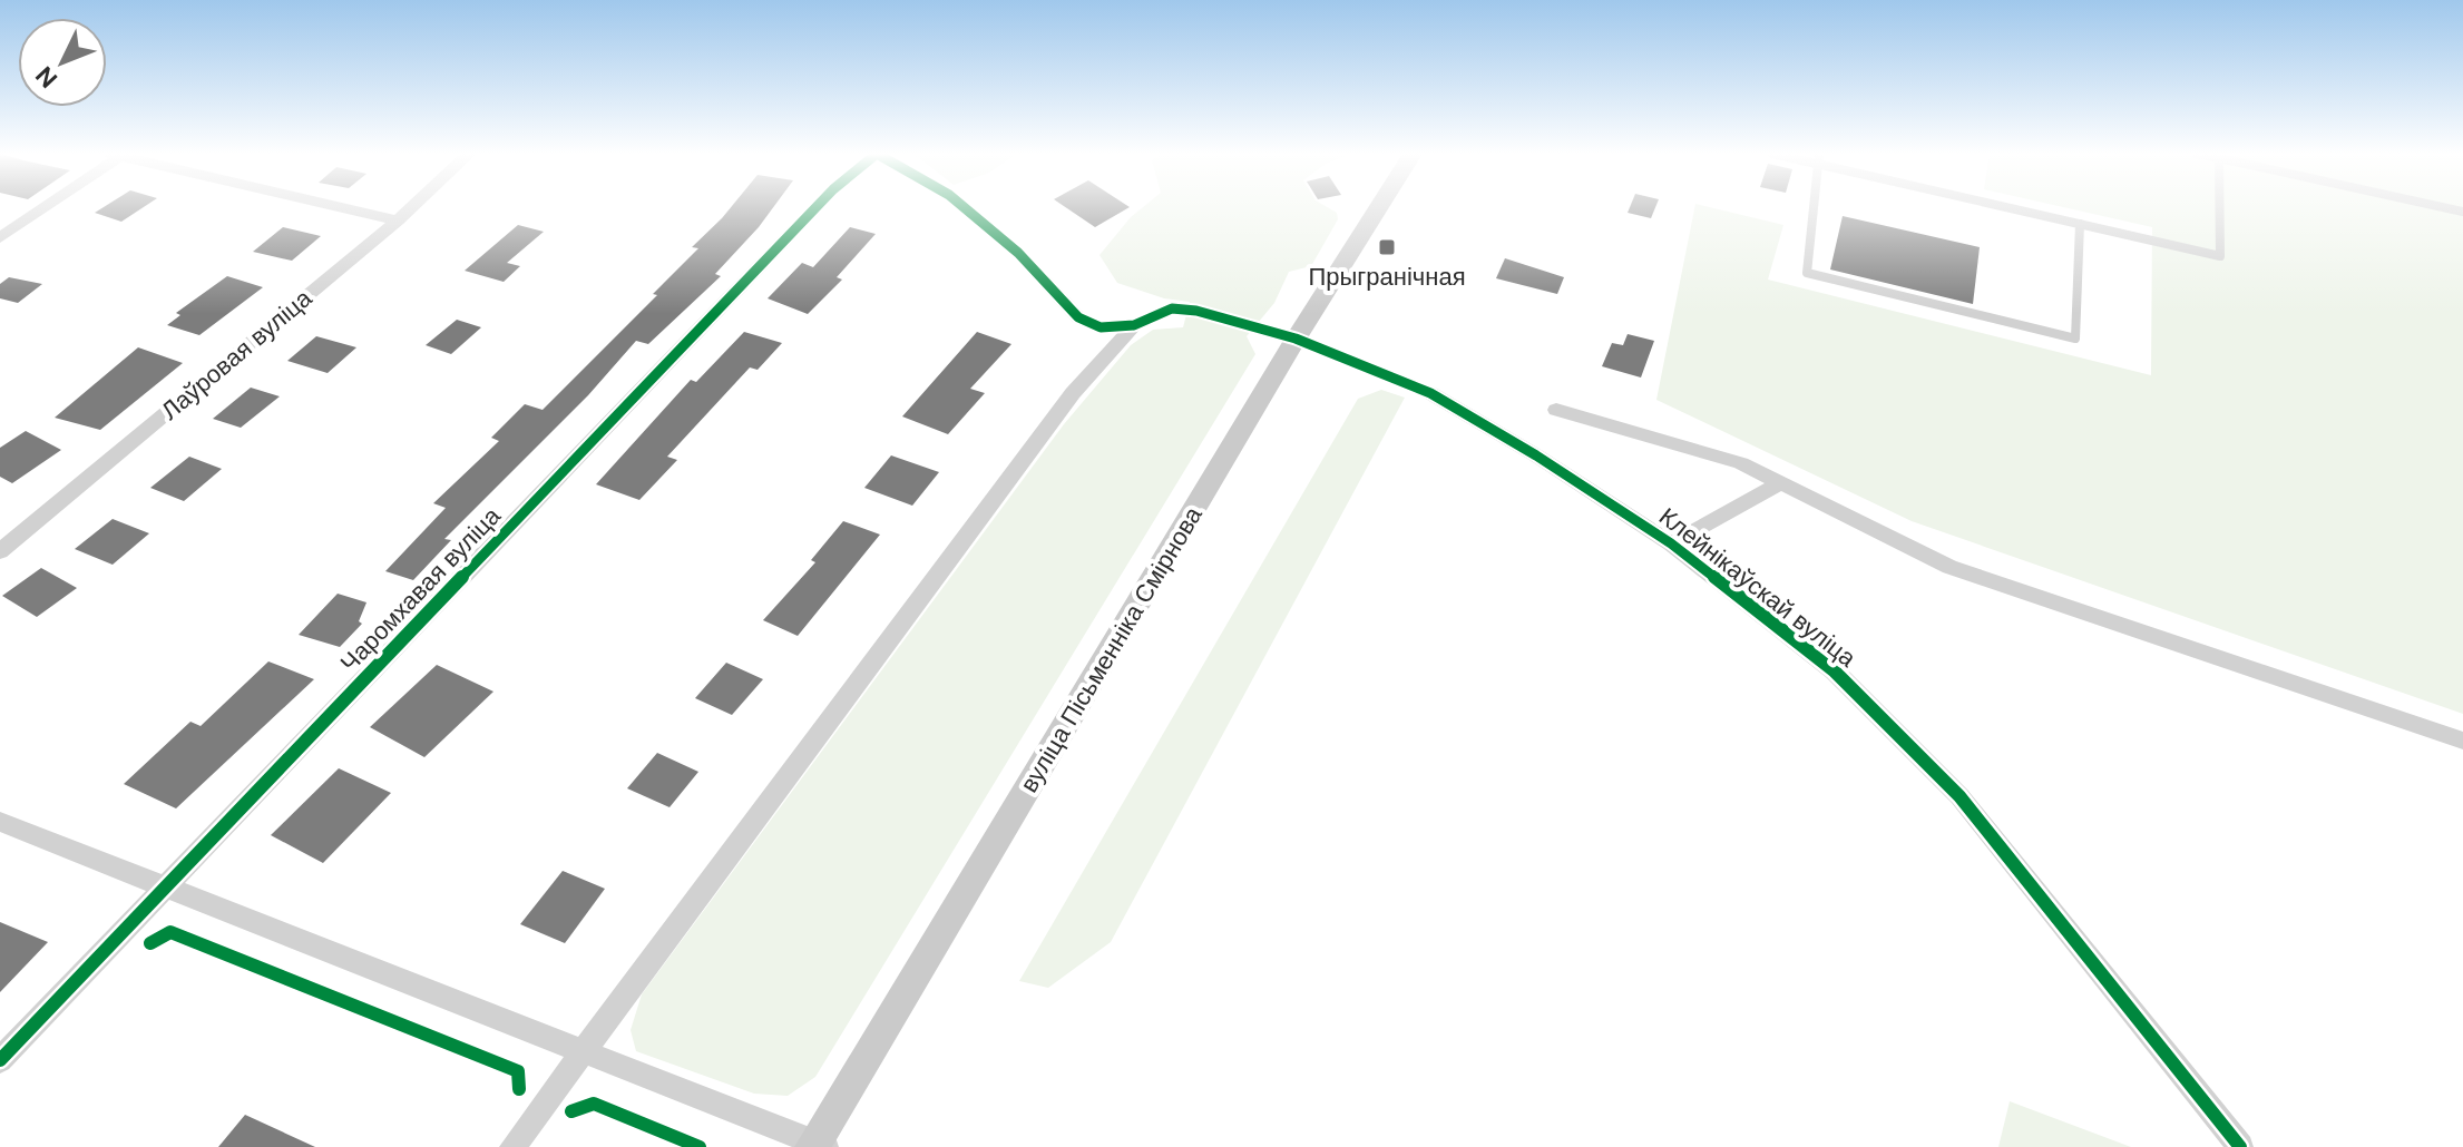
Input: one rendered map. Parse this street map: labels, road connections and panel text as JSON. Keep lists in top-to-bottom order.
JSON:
{
  "streets": {
    "main road": ["вуліца Пісьменніка Смірнова"],
    "street": ["Лаўровая вуліца", "Клейнікаўскай вуліца", "Чаромхавая вуліца"]
  },
  "crossings": [
    ["Клейнікаўскай вуліца", "вуліца Пісьменніка Смірнова"]
  ],
  "places": {
    "transit": ["Прыгранічная"]
  },
  "north": "bottom left"
}
